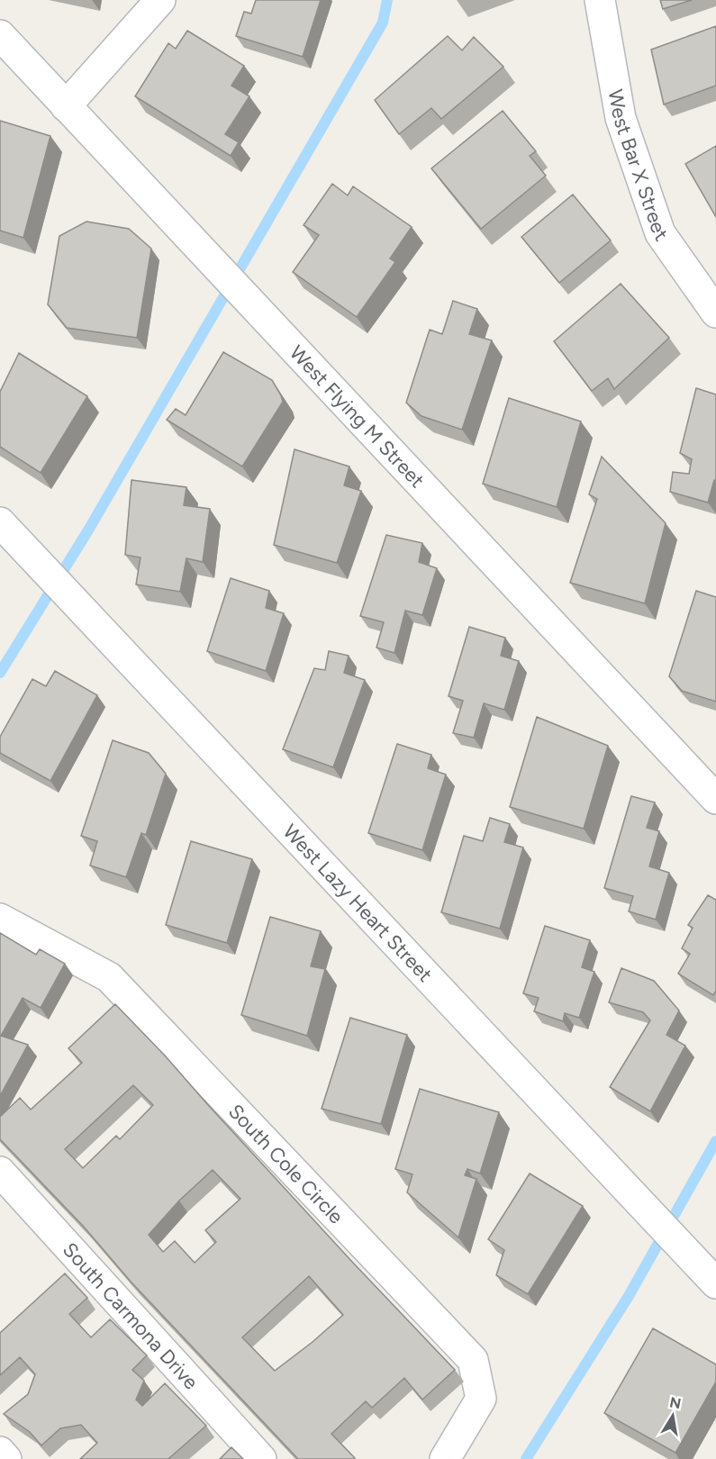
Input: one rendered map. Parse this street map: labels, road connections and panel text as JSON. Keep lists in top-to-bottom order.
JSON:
{
  "streets": {
    "street": [
      "West Bar X Street",
      "West Flying M Street",
      "West Lazy Heart Street",
      "South Cole Circle",
      "South Carmona Drive"
    ]
  },
  "north": "top"
}
